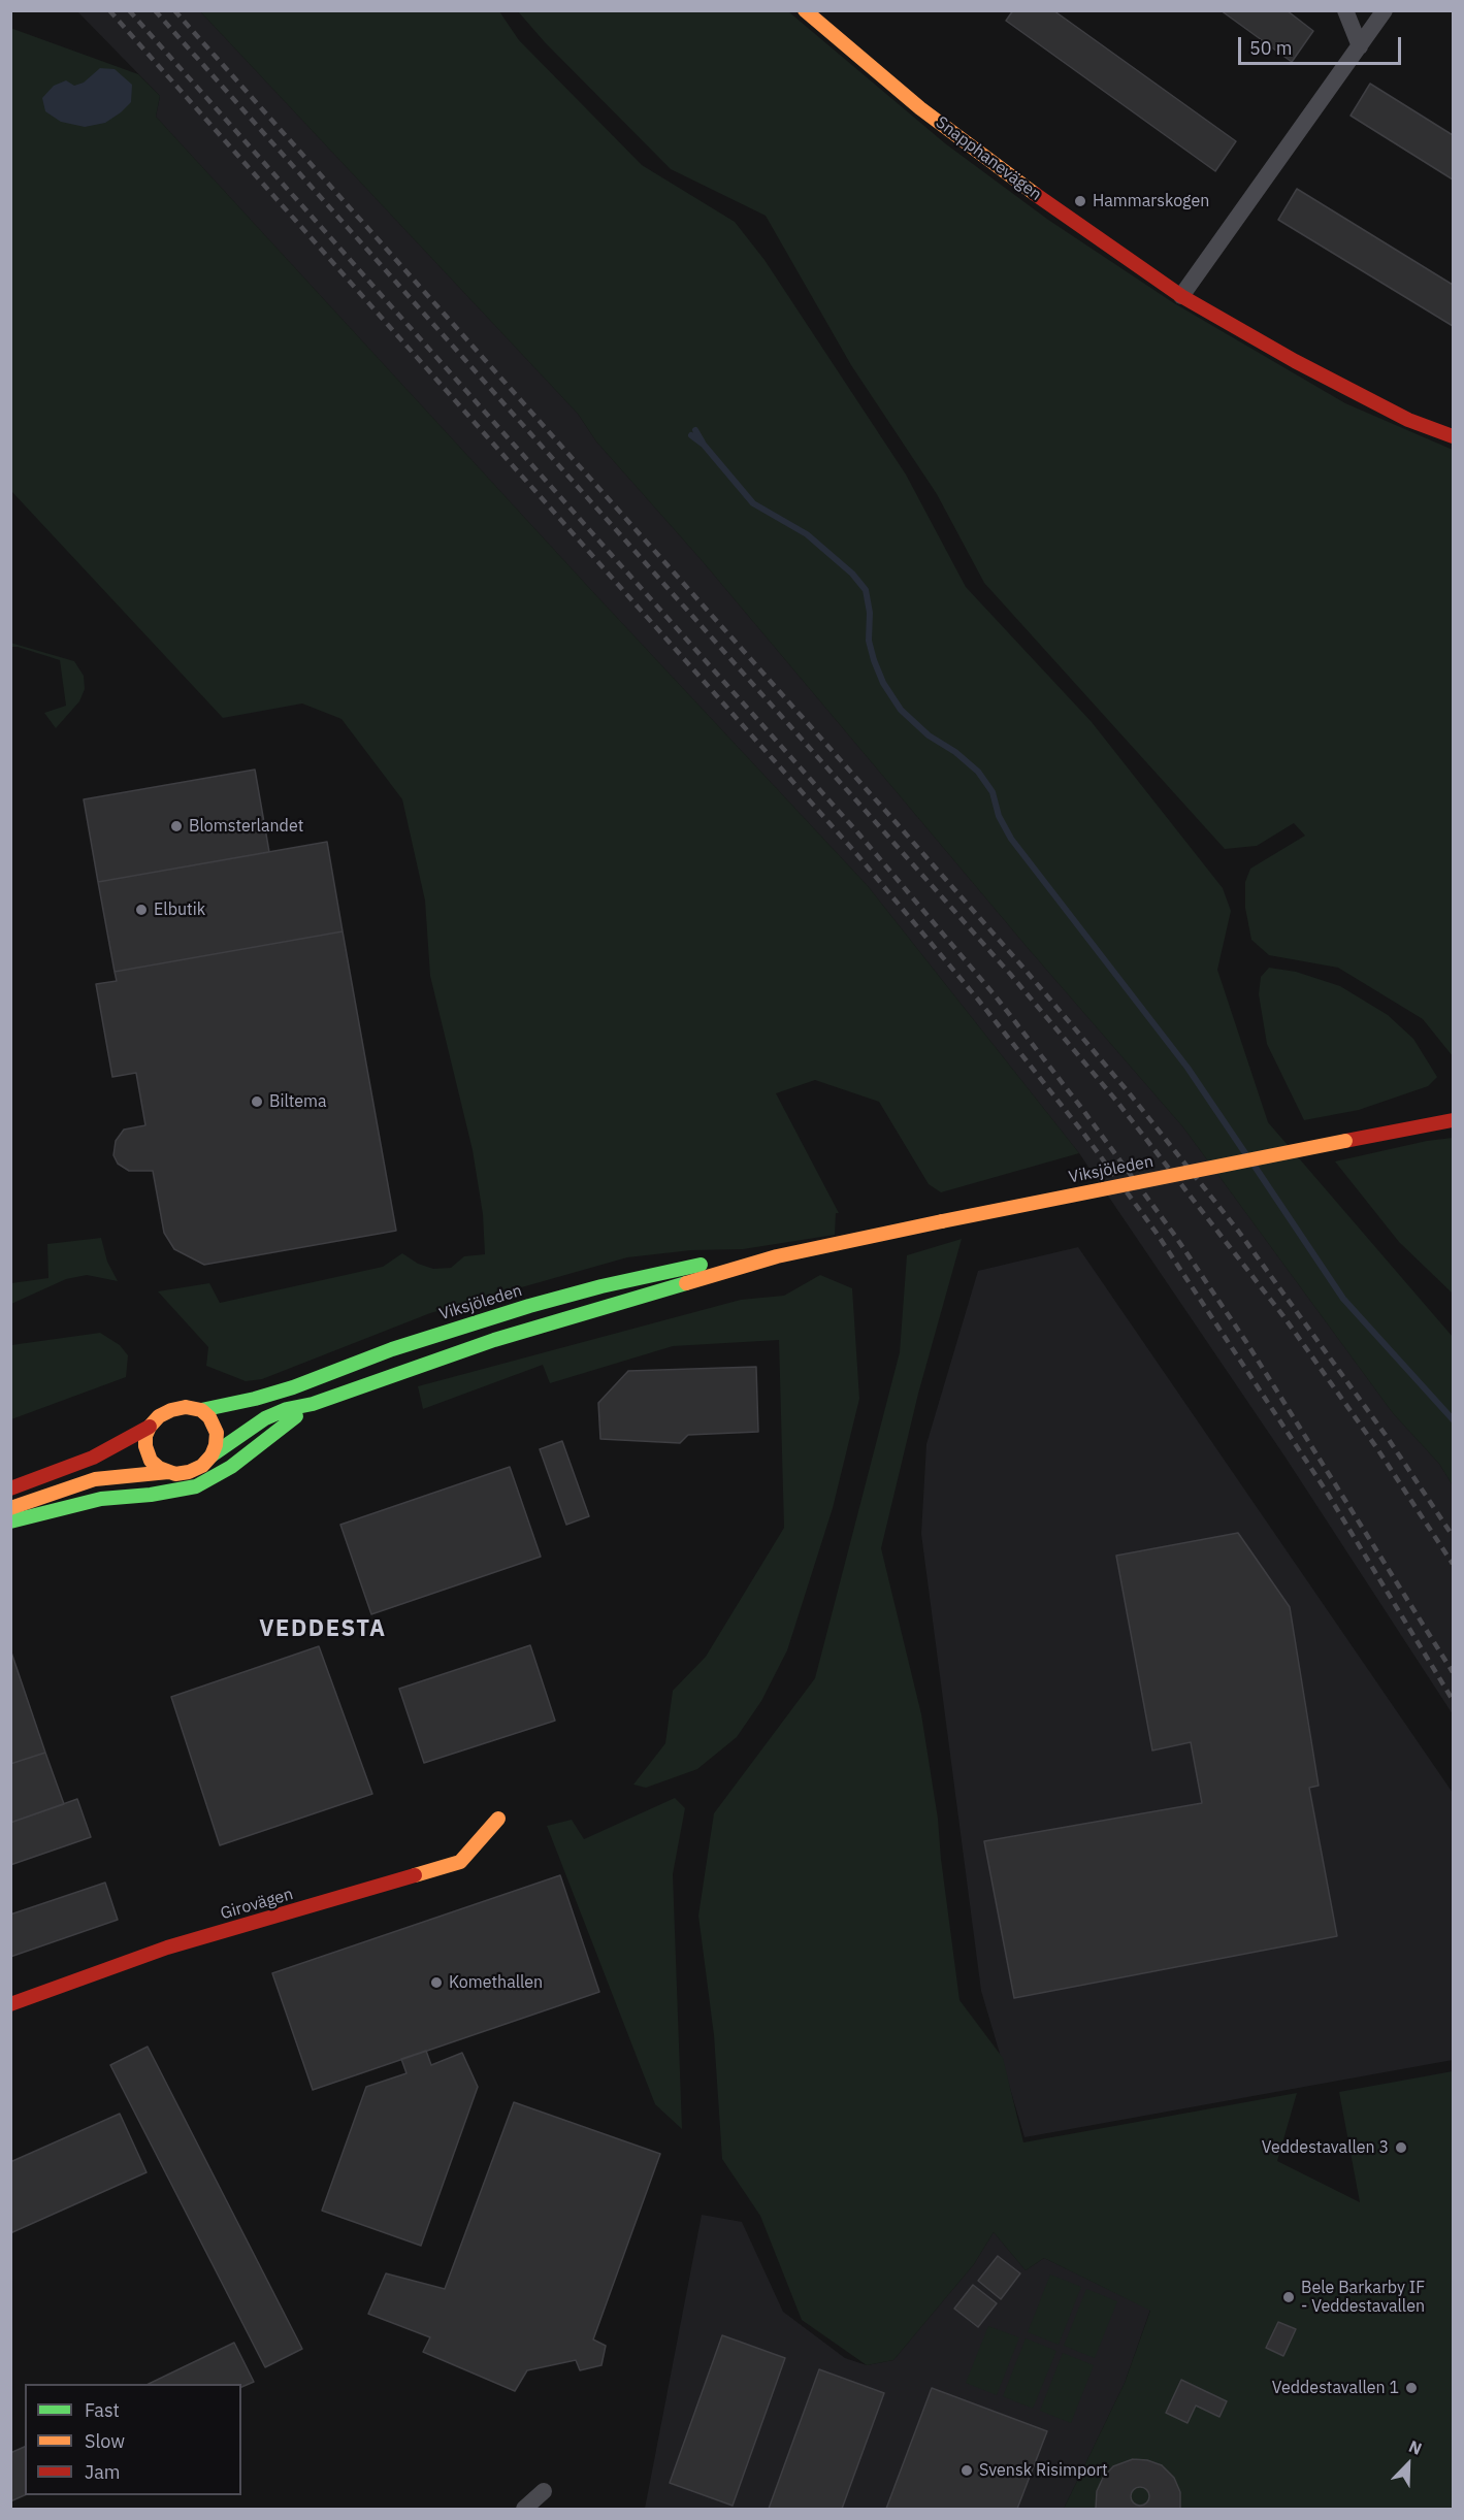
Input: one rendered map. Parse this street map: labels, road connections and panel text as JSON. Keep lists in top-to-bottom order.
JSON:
{
  "streets": {
    "main road": ["Snapphanevägen", "Viksjöleden", "Girovägen"]
  },
  "districts": ["VEDDESTA"],
  "places": [
    "Hammarskogen",
    "Blomsterlandet",
    "Elbutik",
    "Biltema",
    "Komethallen",
    "Veddestavallen 3",
    "Bele Barkarby IF - Veddestavallen",
    "Veddestavallen 1",
    "Svensk Risimport"
  ],
  "legend": ["Fast", "Slow", "Jam"],
  "scale_bar": "50 m",
  "north": "top right"
}
